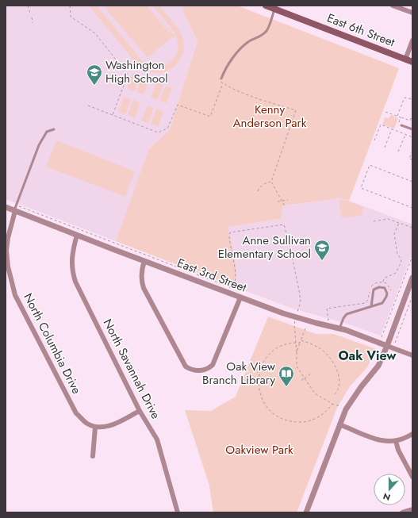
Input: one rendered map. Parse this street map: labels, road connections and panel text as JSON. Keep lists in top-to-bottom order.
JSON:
{
  "streets": {
    "main road": ["East 6th Street"],
    "street": ["East 3rd Street", "North Columbia Drive", "North Savannah Drive"]
  },
  "crossings": [
    ["East 3rd Street", "North Columbia Drive"],
    ["East 3rd Street", "North Savannah Drive"]
  ],
  "districts": ["Oak View"],
  "parks": ["Kenny Anderson Park", "Oakview Park"],
  "places": {
    "school or university": ["Washington High School", "Anne Sullivan Elementary School"],
    "library": ["Oak View Branch Library"]
  },
  "north": "bottom"
}
